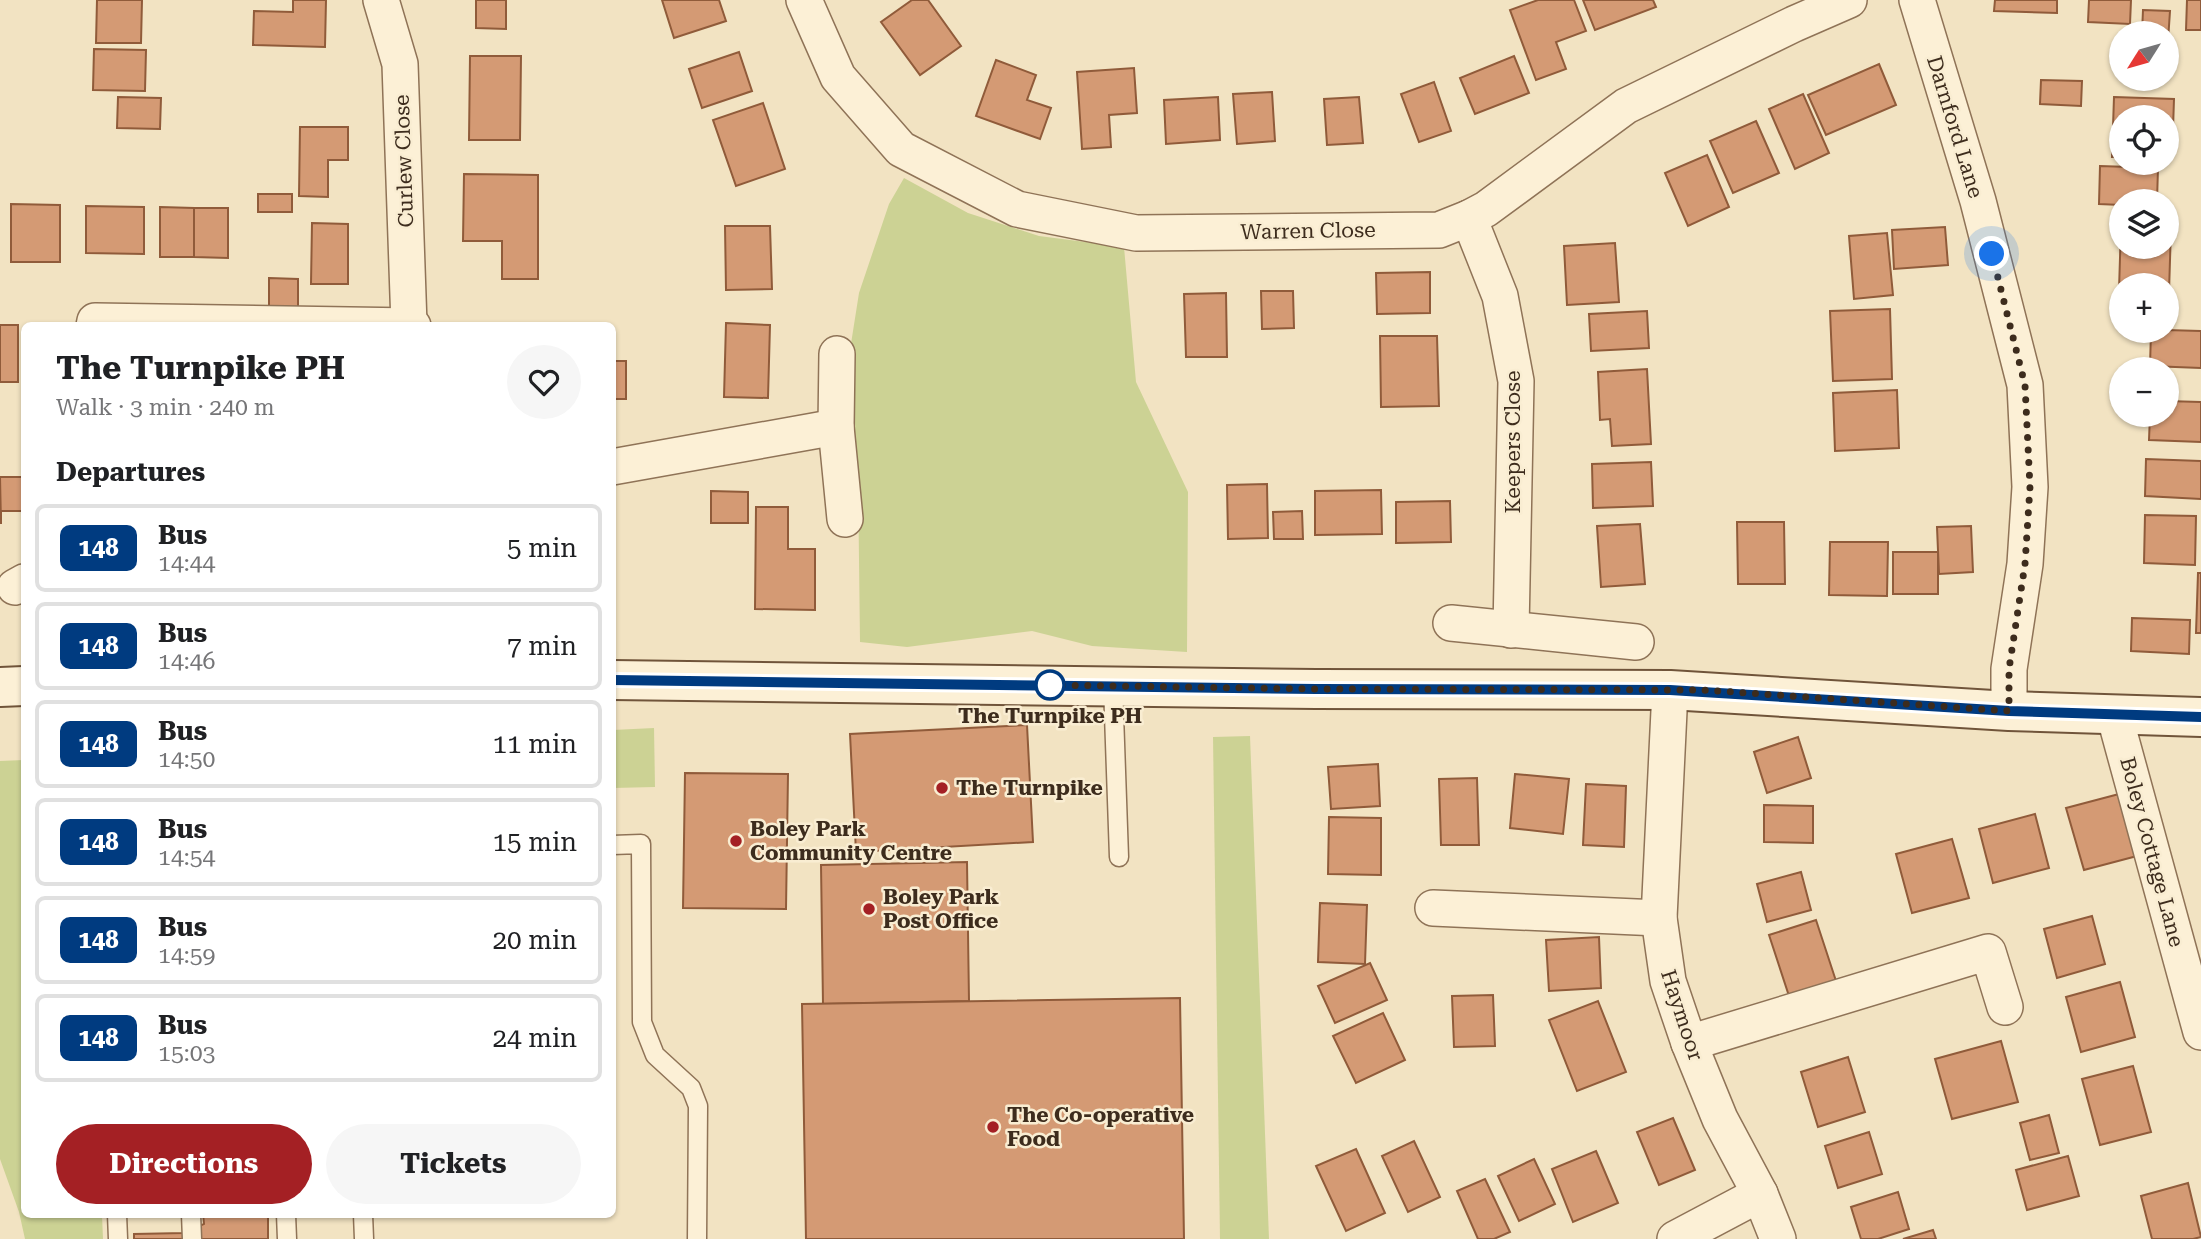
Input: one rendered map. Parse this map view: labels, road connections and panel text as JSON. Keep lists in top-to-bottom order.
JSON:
{
  "streets": {
    "street": [
      "Darnford Lane",
      "Curlew Close",
      "Warren Close",
      "Keepers Close",
      "Boley Cottage Lane",
      "Haymoor"
    ]
  },
  "crossings": [
    ["Warren Close", "Keepers Close"]
  ],
  "places": [
    "The Turnpike PH",
    "The Turnpike",
    "Boley Park Community Centre",
    "Boley Park Post Office",
    "The Co-operative Food"
  ],
  "lines": ["bus line 148"],
  "north": "bottom left",
  "page": {
    "map_buttons": ["+", "−"],
    "heading": [
      ["The Turnpike PH", "Walk · 3 min · 240 m"],
      "Departures"
    ],
    "list": [
      {
        "mark": "148",
        "name": "Bus",
        "note": "14:44",
        "value": "5 min"
      },
      {
        "mark": "148",
        "name": "Bus",
        "note": "14:46",
        "value": "7 min"
      },
      {
        "mark": "148",
        "name": "Bus",
        "note": "14:50",
        "value": "11 min"
      },
      {
        "mark": "148",
        "name": "Bus",
        "note": "14:54",
        "value": "15 min"
      },
      {
        "mark": "148",
        "name": "Bus",
        "note": "14:59",
        "value": "20 min"
      },
      {
        "mark": "148",
        "name": "Bus",
        "note": "15:03",
        "value": "24 min"
      }
    ],
    "buttons": ["Directions", "Tickets"]
  }
}
